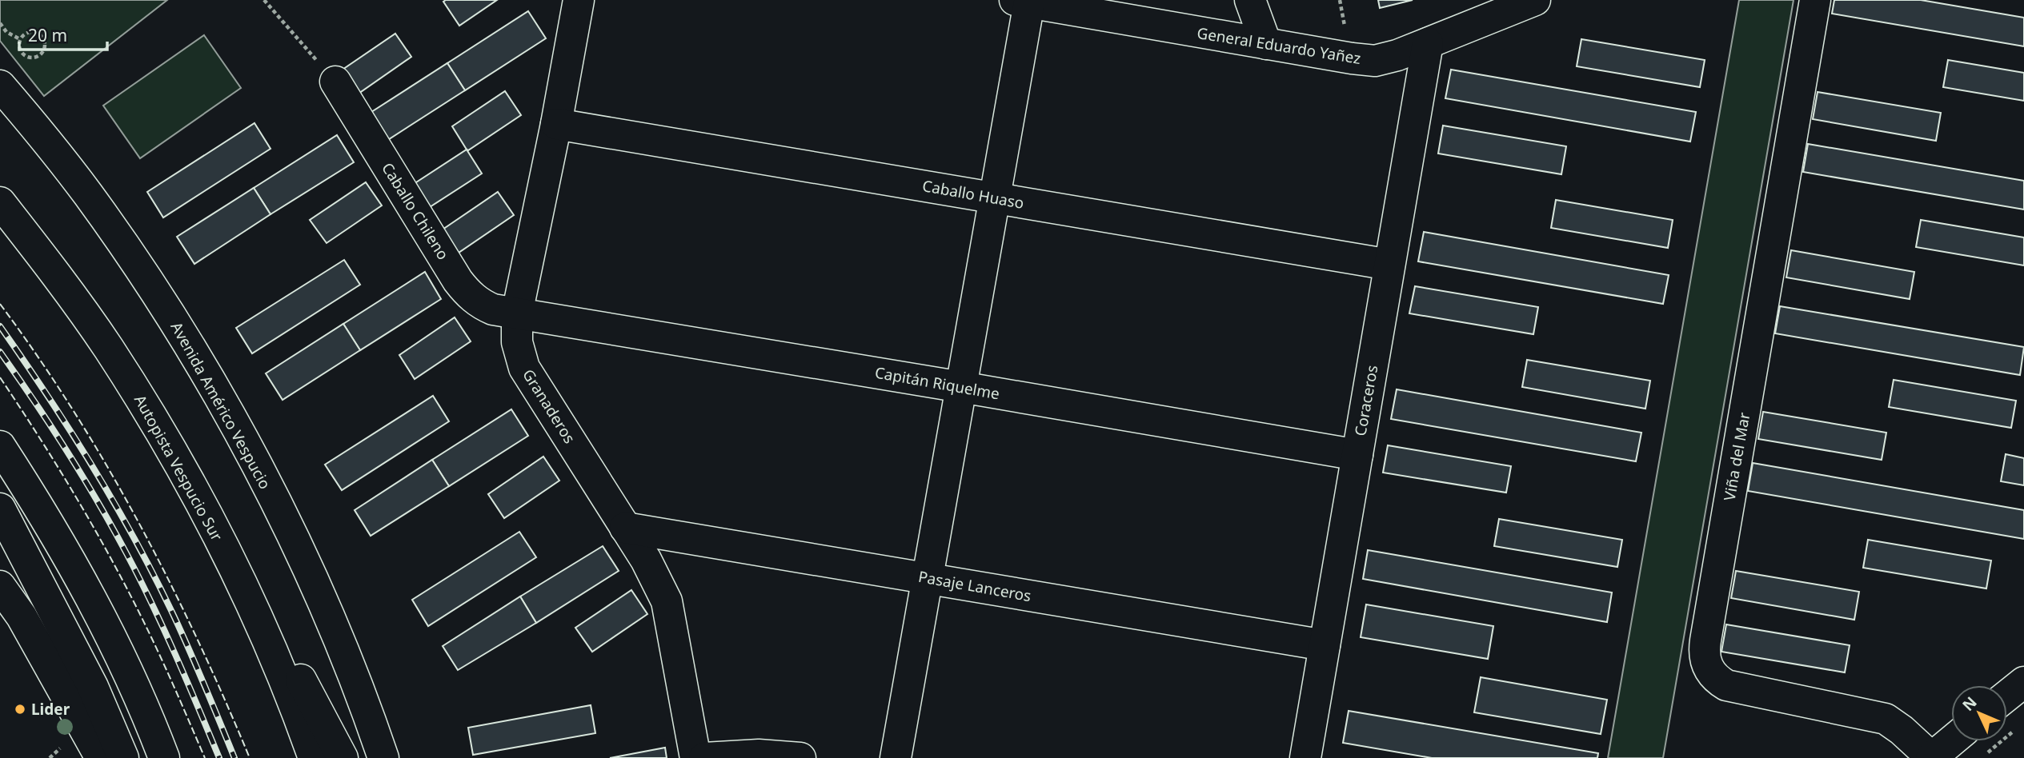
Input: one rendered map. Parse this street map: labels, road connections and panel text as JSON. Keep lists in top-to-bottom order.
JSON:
{
  "streets": {
    "main road": [
      "General Eduardo Yañez",
      "Caballo Huaso",
      "Caballo Chileno",
      "Capitán Riquelme",
      "Coraceros",
      "Avenida Américo Vespucio",
      "Granaderos",
      "Viña del Mar",
      "Autopista Vespucio Sur",
      "Pasaje Lanceros"
    ]
  },
  "crossings": [
    ["General Eduardo Yañez", "Coraceros"],
    ["Caballo Huaso", "Coraceros"],
    ["Caballo Huaso", "Granaderos"],
    ["Caballo Chileno", "Capitán Riquelme"],
    ["Caballo Chileno", "Granaderos"],
    ["Capitán Riquelme", "Coraceros"],
    ["Capitán Riquelme", "Granaderos"],
    ["Coraceros", "Pasaje Lanceros"],
    ["Granaderos", "Pasaje Lanceros"]
  ],
  "places": ["Lider"],
  "scale_bar": "20 m",
  "north": "top left"
}
